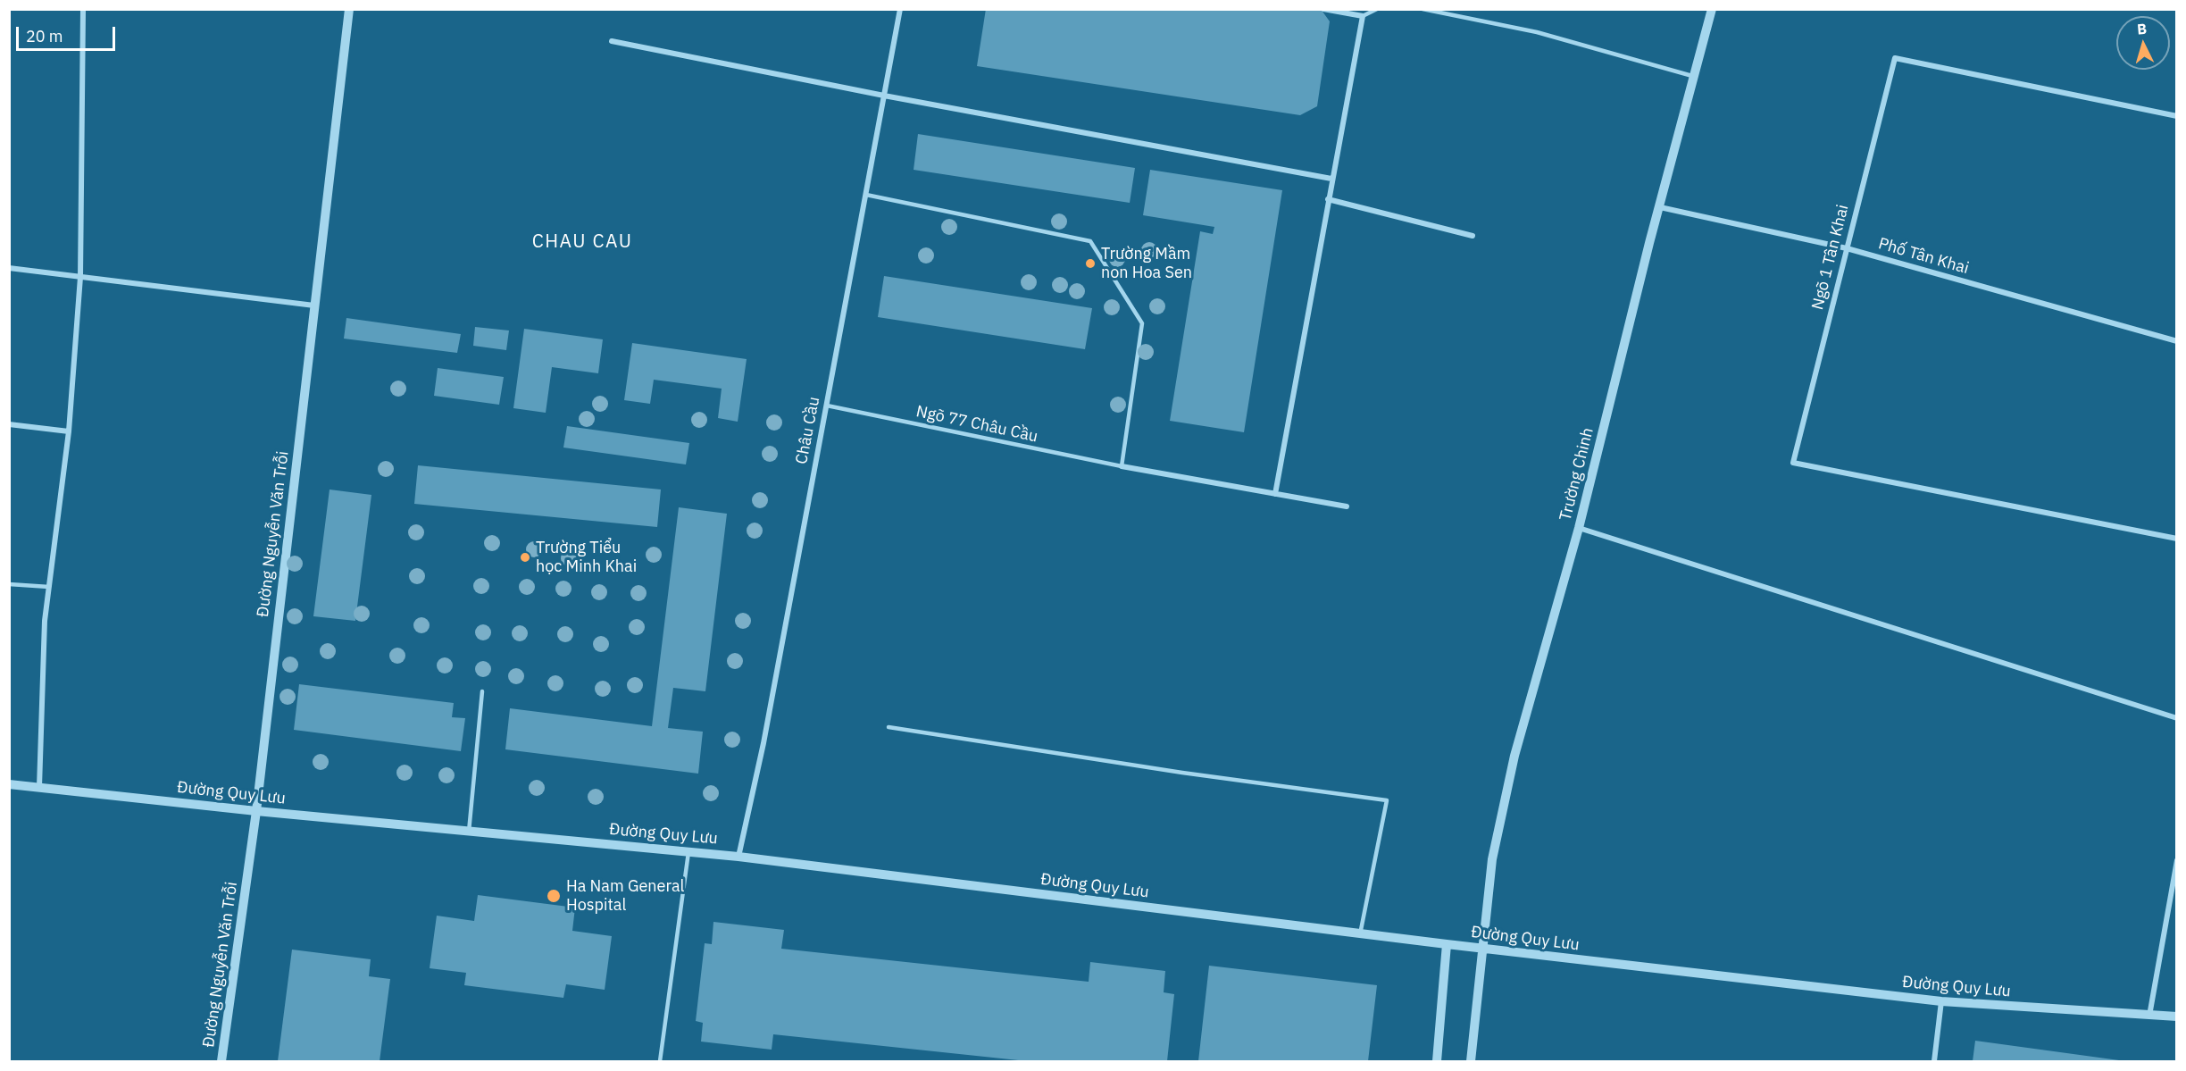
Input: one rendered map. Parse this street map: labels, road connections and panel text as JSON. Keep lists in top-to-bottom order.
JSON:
{
  "streets": {
    "street": [
      "Phố Tân Khai",
      "Ngõ 1 Tân Khai",
      "Châu Cầu",
      "Trường Chinh",
      "Đường Nguyễn Văn Trỗi",
      "Đường Quy Lưu"
    ],
    "lane": ["Ngõ 77 Châu Cầu"]
  },
  "crossings": [
    ["Phố Tân Khai", "Ngõ 1 Tân Khai"],
    ["Phố Tân Khai", "Trường Chinh"],
    ["Ngõ 77 Châu Cầu", "Châu Cầu"],
    ["Châu Cầu", "Đường Quy Lưu"],
    ["Trường Chinh", "Đường Quy Lưu"],
    ["Đường Nguyễn Văn Trỗi", "Đường Quy Lưu"]
  ],
  "districts": ["CHAU CAU"],
  "places": ["Trường Mầm non Hoa Sen", "Trường Tiểu học Minh Khai", "Ha Nam General Hospital"],
  "scale_bar": "20 m",
  "north": "top"
}
